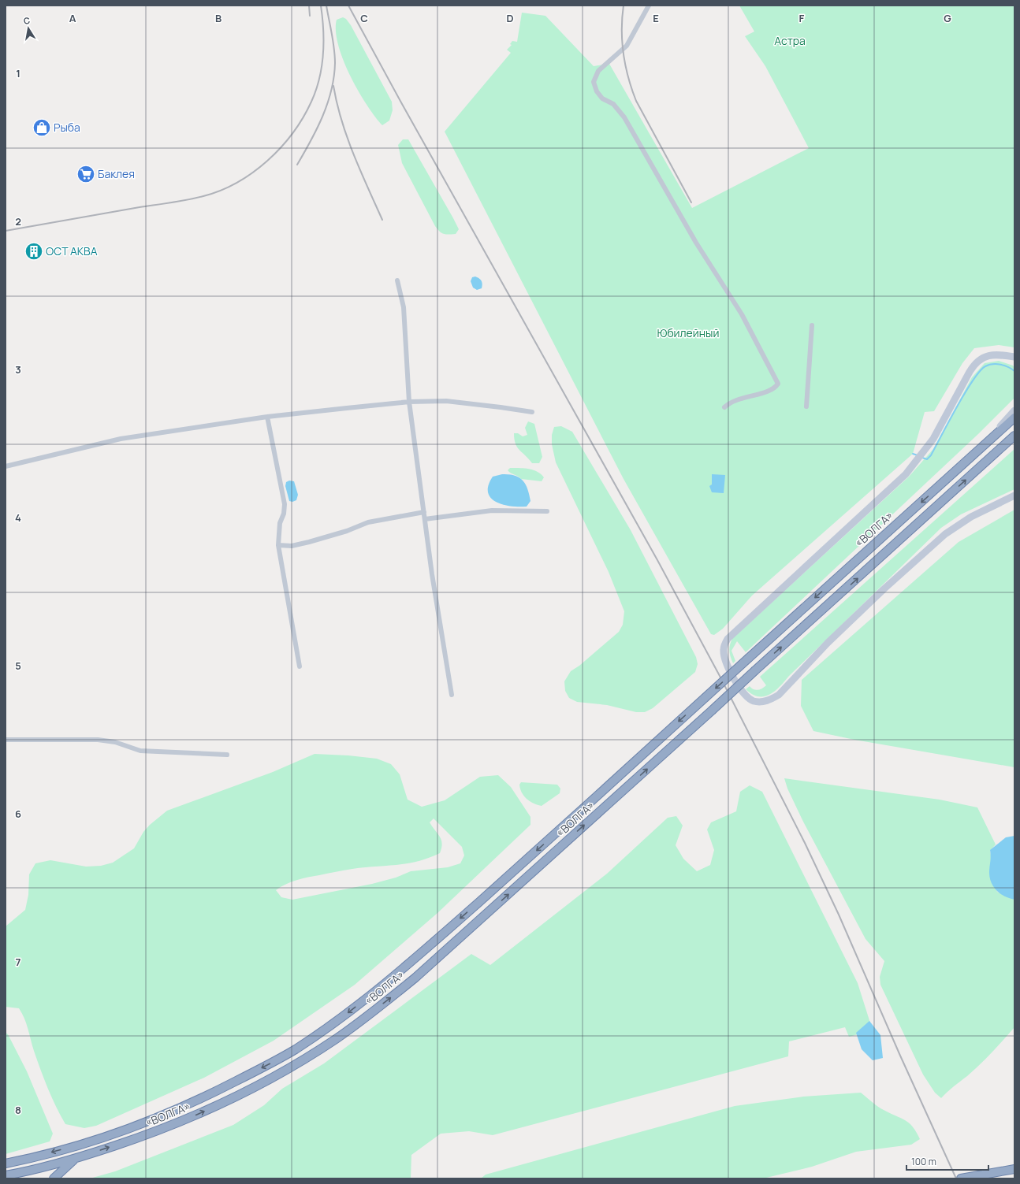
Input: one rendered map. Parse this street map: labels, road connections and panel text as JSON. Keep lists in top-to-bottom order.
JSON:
{
  "streets": {
    "highway": ["«ВОЛГА»"]
  },
  "parks": ["Астра", "Юбилейный"],
  "places": {
    "shop": ["Рыба"],
    "supermarket": ["Баклея"],
    "building": ["ОСТ АКВА"]
  },
  "scale_bar": "100 m",
  "north": "top",
  "grid": {
    "columns": [
      "A",
      "B",
      "C",
      "D",
      "E",
      "F",
      "G"
    ],
    "rows": [
      "1",
      "2",
      "3",
      "4",
      "5",
      "6",
      "7",
      "8"
    ]
  }
}
